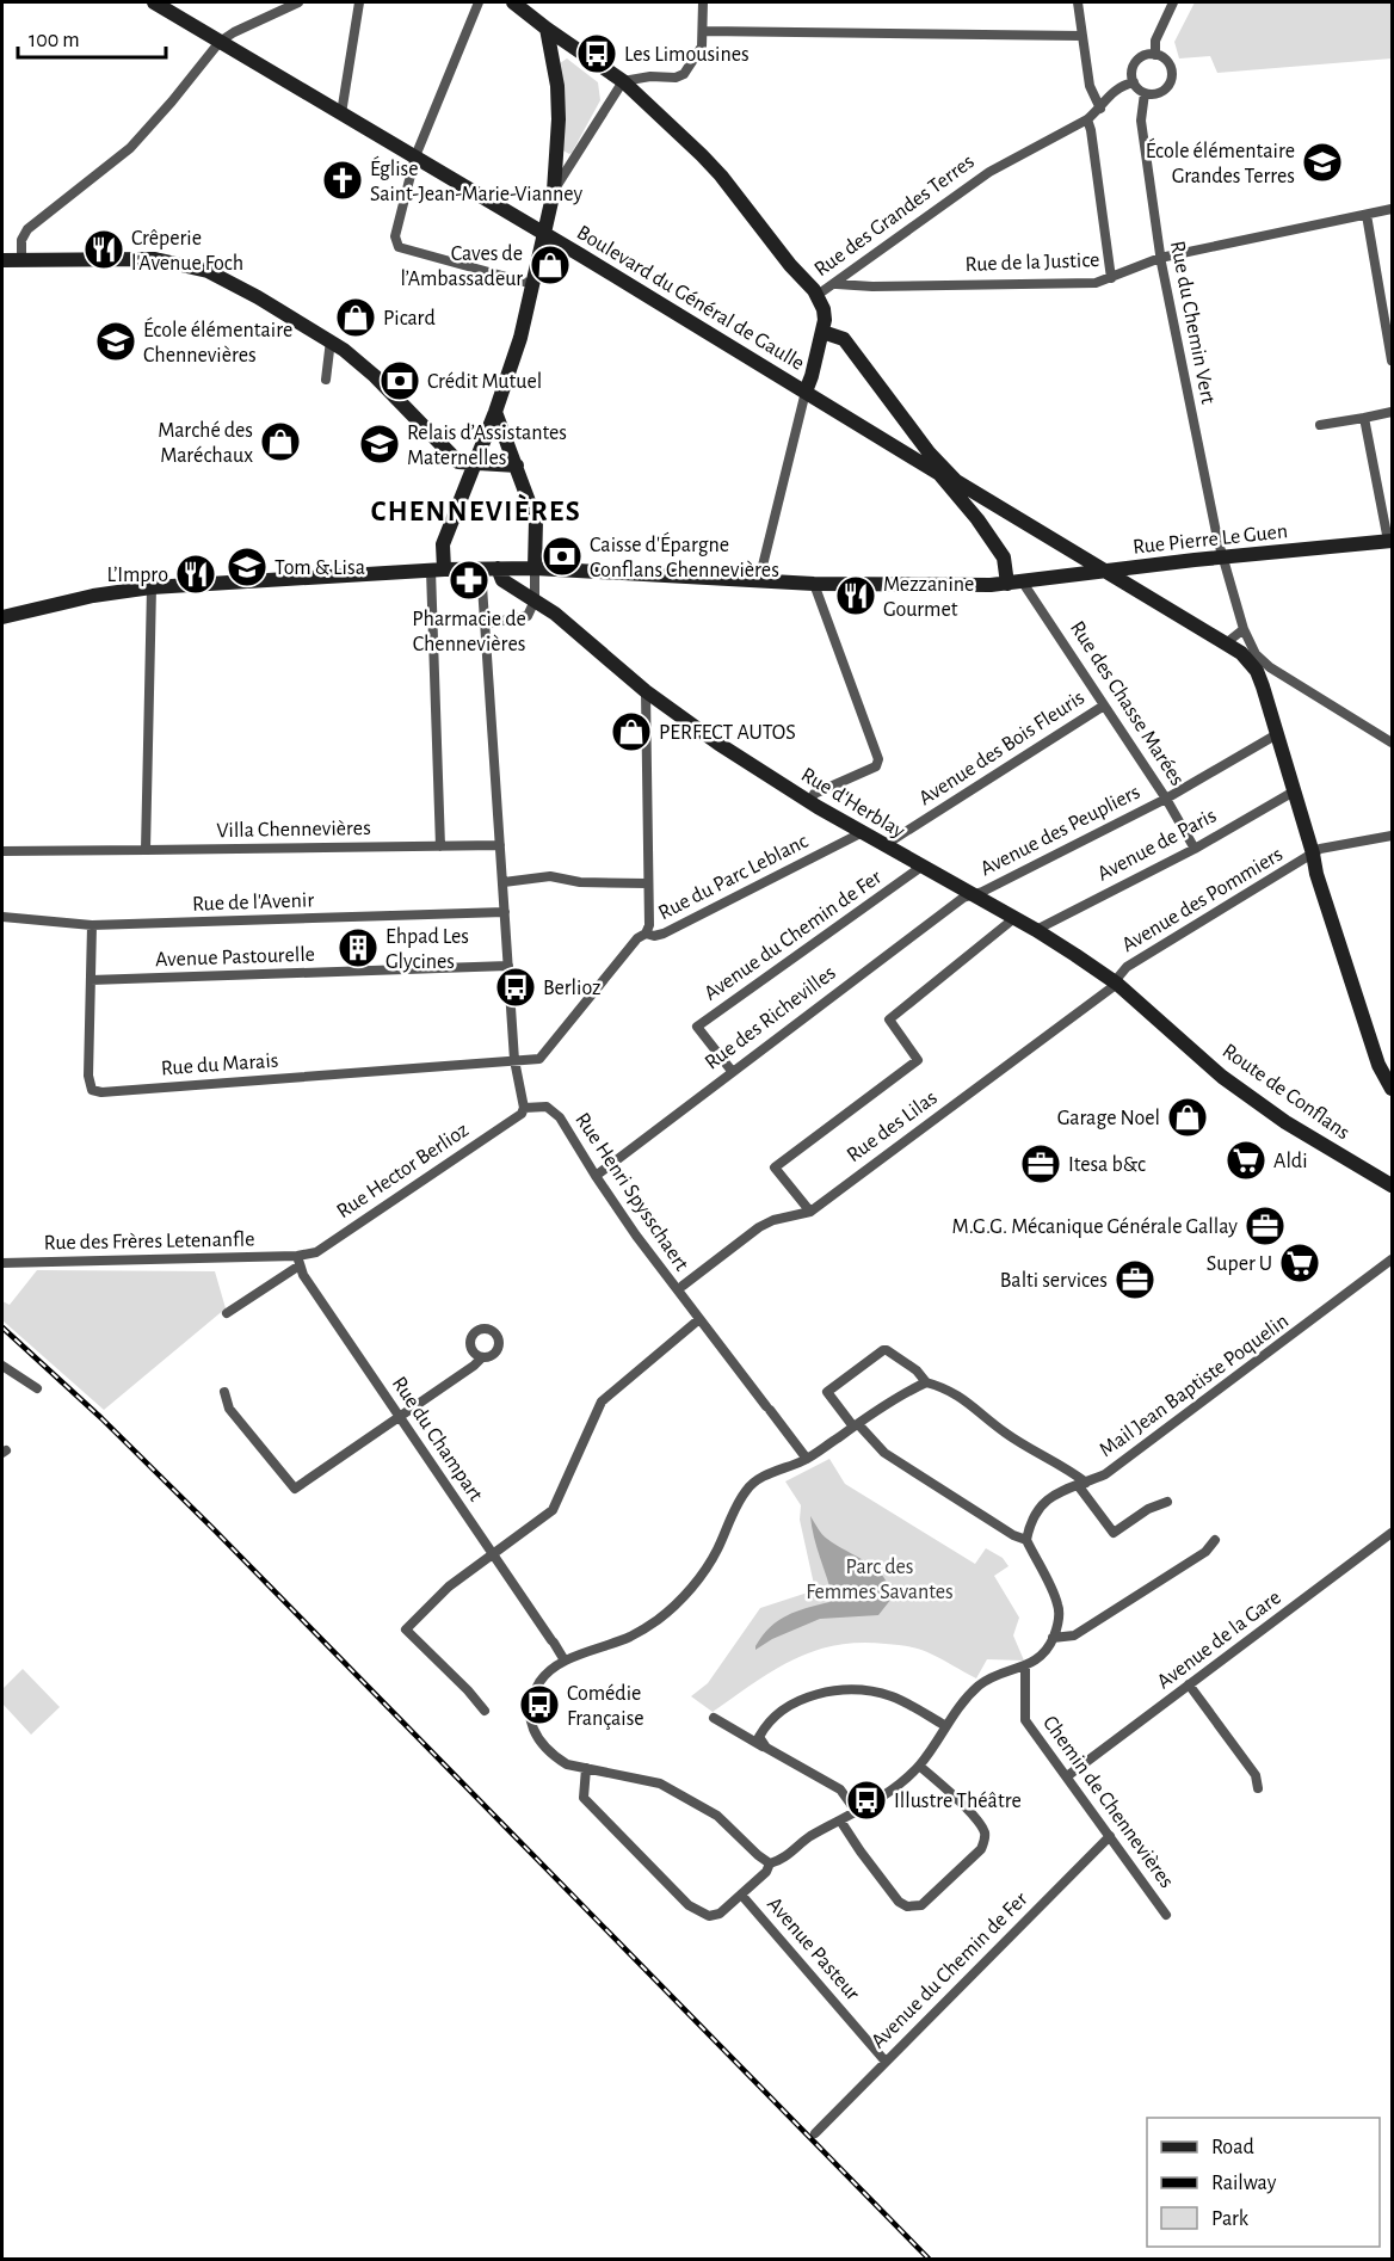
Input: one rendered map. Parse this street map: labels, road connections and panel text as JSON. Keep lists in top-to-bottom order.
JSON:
{
  "streets": {
    "main road": [
      "Rue des Grandes Terres",
      "Boulevard du Général de Gaulle",
      "Rue Pierre Le Guen",
      "Rue des Chasse Marées",
      "Rue d'Herblay",
      "Route de Conflans"
    ],
    "street": [
      "Rue de la Justice",
      "Rue du Chemin Vert",
      "Avenue des Bois Fleuris",
      "Villa Chennevières",
      "Avenue des Peupliers",
      "Avenue de Paris",
      "Rue du Parc Leblanc",
      "Avenue des Pommiers",
      "Rue de l'Avenir",
      "Avenue du Chemin de Fer",
      "Avenue Pastourelle",
      "Rue des Richevilles",
      "Rue du Marais",
      "Rue des Lilas",
      "Rue Hector Berlioz",
      "Rue Henri Spysschaert",
      "Rue des Frères Letenanfle",
      "Mail Jean Baptiste Poquelin",
      "Rue du Champart",
      "Avenue de la Gare",
      "Chemin de Chennevières",
      "Avenue Pasteur"
    ]
  },
  "crossings": [
    ["Rue des Grandes Terres", "Rue de la Justice"],
    ["Rue des Grandes Terres", "Boulevard du Général de Gaulle"],
    ["Rue des Grandes Terres", "Rue du Chemin Vert"],
    ["Rue des Grandes Terres", "Rue Pierre Le Guen"],
    ["Rue de la Justice", "Rue du Chemin Vert"],
    ["Boulevard du Général de Gaulle", "Rue Pierre Le Guen"],
    ["Boulevard du Général de Gaulle", "Rue des Chasse Marées"],
    ["Boulevard du Général de Gaulle", "Avenue des Peupliers"],
    ["Rue du Chemin Vert", "Rue Pierre Le Guen"],
    ["Rue Pierre Le Guen", "Rue des Chasse Marées"],
    ["Rue Pierre Le Guen", "Rue d'Herblay"],
    ["Rue des Chasse Marées", "Avenue des Bois Fleuris"],
    ["Rue des Chasse Marées", "Avenue des Peupliers"],
    ["Rue des Chasse Marées", "Avenue de Paris"],
    ["Avenue des Bois Fleuris", "Rue d'Herblay"],
    ["Rue d'Herblay", "Avenue des Peupliers"],
    ["Rue d'Herblay", "Avenue de Paris"],
    ["Rue d'Herblay", "Rue du Parc Leblanc"],
    ["Rue d'Herblay", "Avenue des Pommiers"],
    ["Rue d'Herblay", "Avenue du Chemin de Fer"],
    ["Rue d'Herblay", "Rue des Richevilles"],
    ["Rue d'Herblay", "Route de Conflans"],
    ["Rue d'Herblay", "Rue des Lilas"],
    ["Avenue des Peupliers", "Rue des Richevilles"],
    ["Avenue des Pommiers", "Rue des Lilas"],
    ["Rue de l'Avenir", "Rue du Marais"],
    ["Avenue du Chemin de Fer", "Rue des Richevilles"],
    ["Avenue du Chemin de Fer", "Chemin de Chennevières"],
    ["Avenue du Chemin de Fer", "Avenue Pasteur"],
    ["Avenue Pastourelle", "Rue du Marais"],
    ["Rue des Richevilles", "Rue Henri Spysschaert"],
    ["Rue Hector Berlioz", "Rue Henri Spysschaert"],
    ["Rue Hector Berlioz", "Rue des Frères Letenanfle"],
    ["Rue Hector Berlioz", "Rue du Champart"],
    ["Rue des Frères Letenanfle", "Rue du Champart"],
    ["Avenue de la Gare", "Chemin de Chennevières"]
  ],
  "districts": ["CHENNEVIÈRES"],
  "parks": ["Parc des Femmes Savantes"],
  "places": {
    "bus stop": [
      "Les Limousines",
      "Berlioz",
      "Comédie Française",
      "Illustre Théâtre"
    ],
    "school or university": [
      "École élémentaire Grandes Terres",
      "École élémentaire Chennevières",
      "Relais d’Assistantes Maternelles",
      "Tom & Lisa"
    ],
    "church": ["Église Saint-Jean-Marie-Vianney"],
    "restaurant": ["Crêperie l'Avenue Foch", "L’Impro", "Mezzanine Gourmet"],
    "shop": [
      "Caves de l’Ambassadeur",
      "Picard",
      "Marché des Maréchaux",
      "PERFECT AUTOS",
      "Garage Noel"
    ],
    "bank": ["Crédit Mutuel", "Caisse d'Épargne Conflans Chennevières"],
    "pharmacy": ["Pharmacie de Chennevières"],
    "building": ["Ehpad Les Glycines"],
    "supermarket": ["Aldi", "Super U"],
    "office": ["Itesa b&c", "M.G.G. Mécanique Générale Gallay", "Balti services"]
  },
  "legend": ["Road", "Railway", "Park"],
  "scale_bar": "100 m"
}
